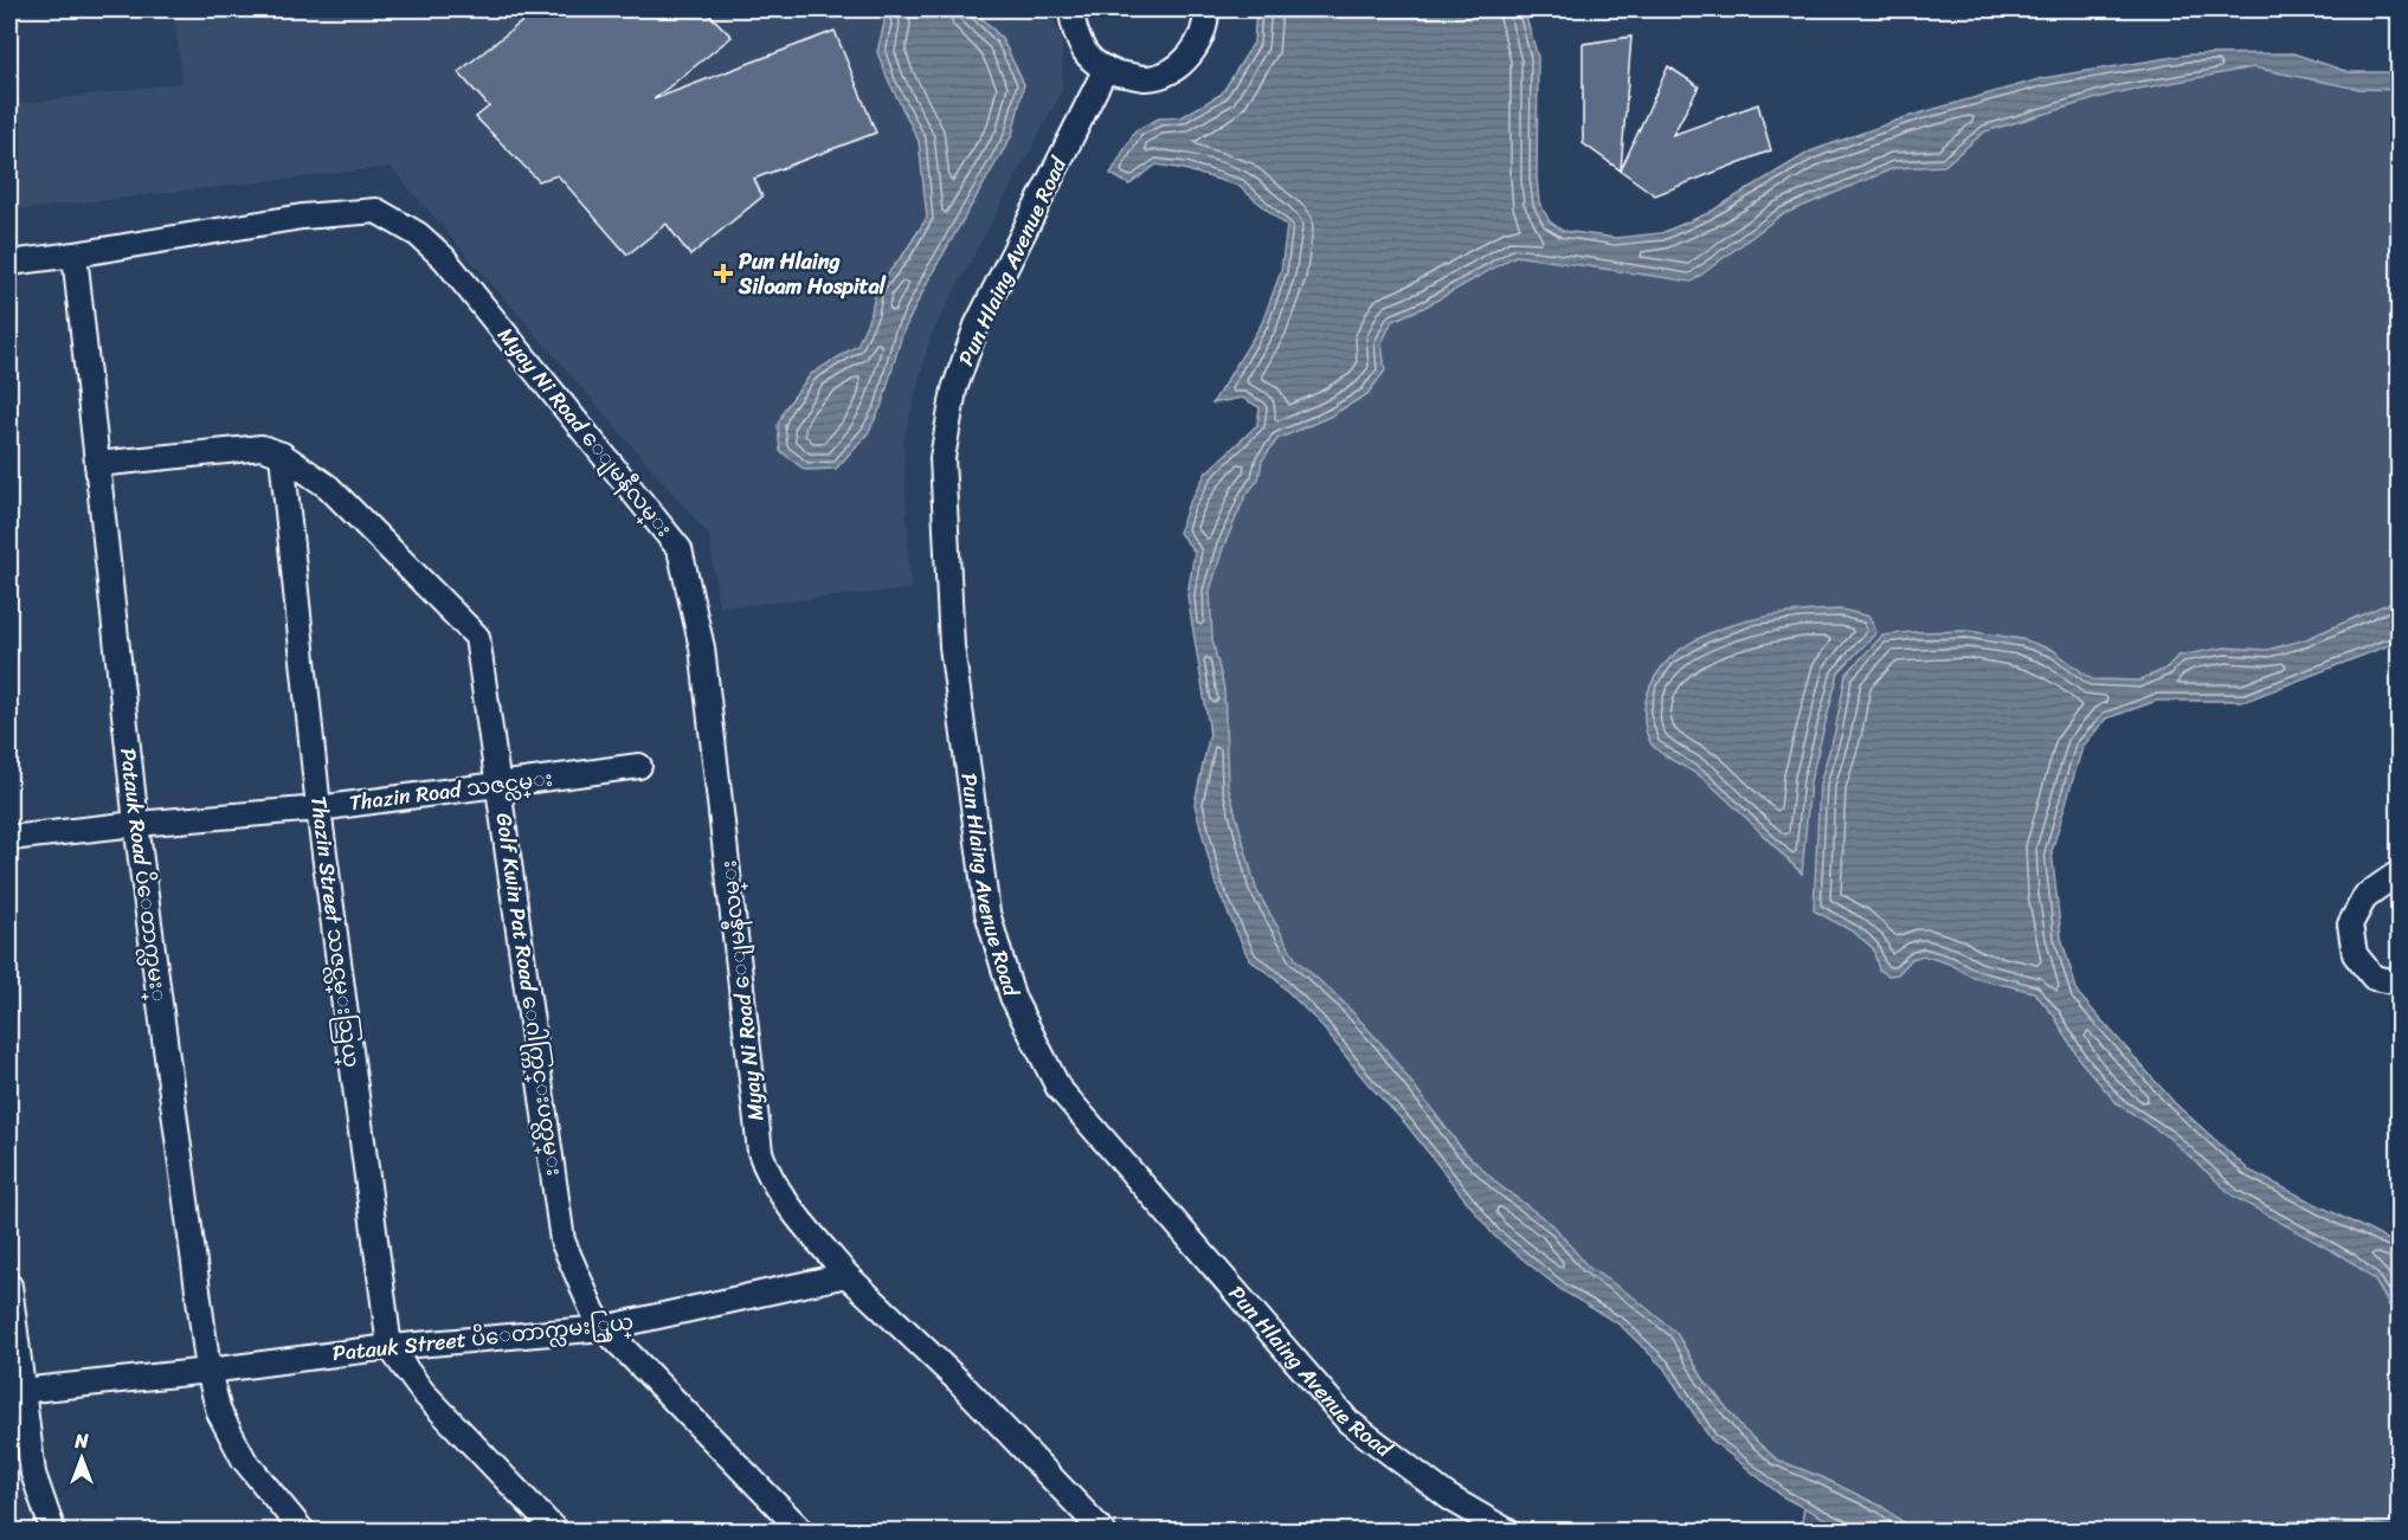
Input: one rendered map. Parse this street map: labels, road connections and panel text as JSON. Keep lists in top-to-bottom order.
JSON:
{
  "streets": {
    "street": [
      "Pun Hlaing Avenue Road",
      "Myay Ni Road ေျမနီလမ္း",
      "Thazin Road သဇင္လမ္း",
      "Patauk Road ပိေတာက္လမး္",
      "Thazin Street သဇင္လမ္းသြယ္",
      "Golf Kwin Pat Road ေဂါက္ကြင္းပတ္လမ္း",
      "Patauk Street ပိေတာက္လမး္သြယ္"
    ]
  },
  "crossings": [
    ["Myay Ni Road ေျမနီလမ္း", "Patauk Road ပိေတာက္လမး္"],
    ["Myay Ni Road ေျမနီလမ္း", "Patauk Street ပိေတာက္လမး္သြယ္"],
    ["Thazin Road သဇင္လမ္း", "Patauk Road ပိေတာက္လမး္"],
    ["Thazin Road သဇင္လမ္း", "Thazin Street သဇင္လမ္းသြယ္"],
    ["Thazin Road သဇင္လမ္း", "Golf Kwin Pat Road ေဂါက္ကြင္းပတ္လမ္း"],
    ["Patauk Road ပိေတာက္လမး္", "Patauk Street ပိေတာက္လမး္သြယ္"],
    ["Thazin Street သဇင္လမ္းသြယ္", "Golf Kwin Pat Road ေဂါက္ကြင္းပတ္လမ္း"],
    ["Thazin Street သဇင္လမ္းသြယ္", "Patauk Street ပိေတာက္လမး္သြယ္"],
    ["Golf Kwin Pat Road ေဂါက္ကြင္းပတ္လမ္း", "Patauk Street ပိေတာက္လမး္သြယ္"]
  ],
  "places": {
    "health": ["Pun Hlaing Siloam Hospital"]
  },
  "north": "top"
}
